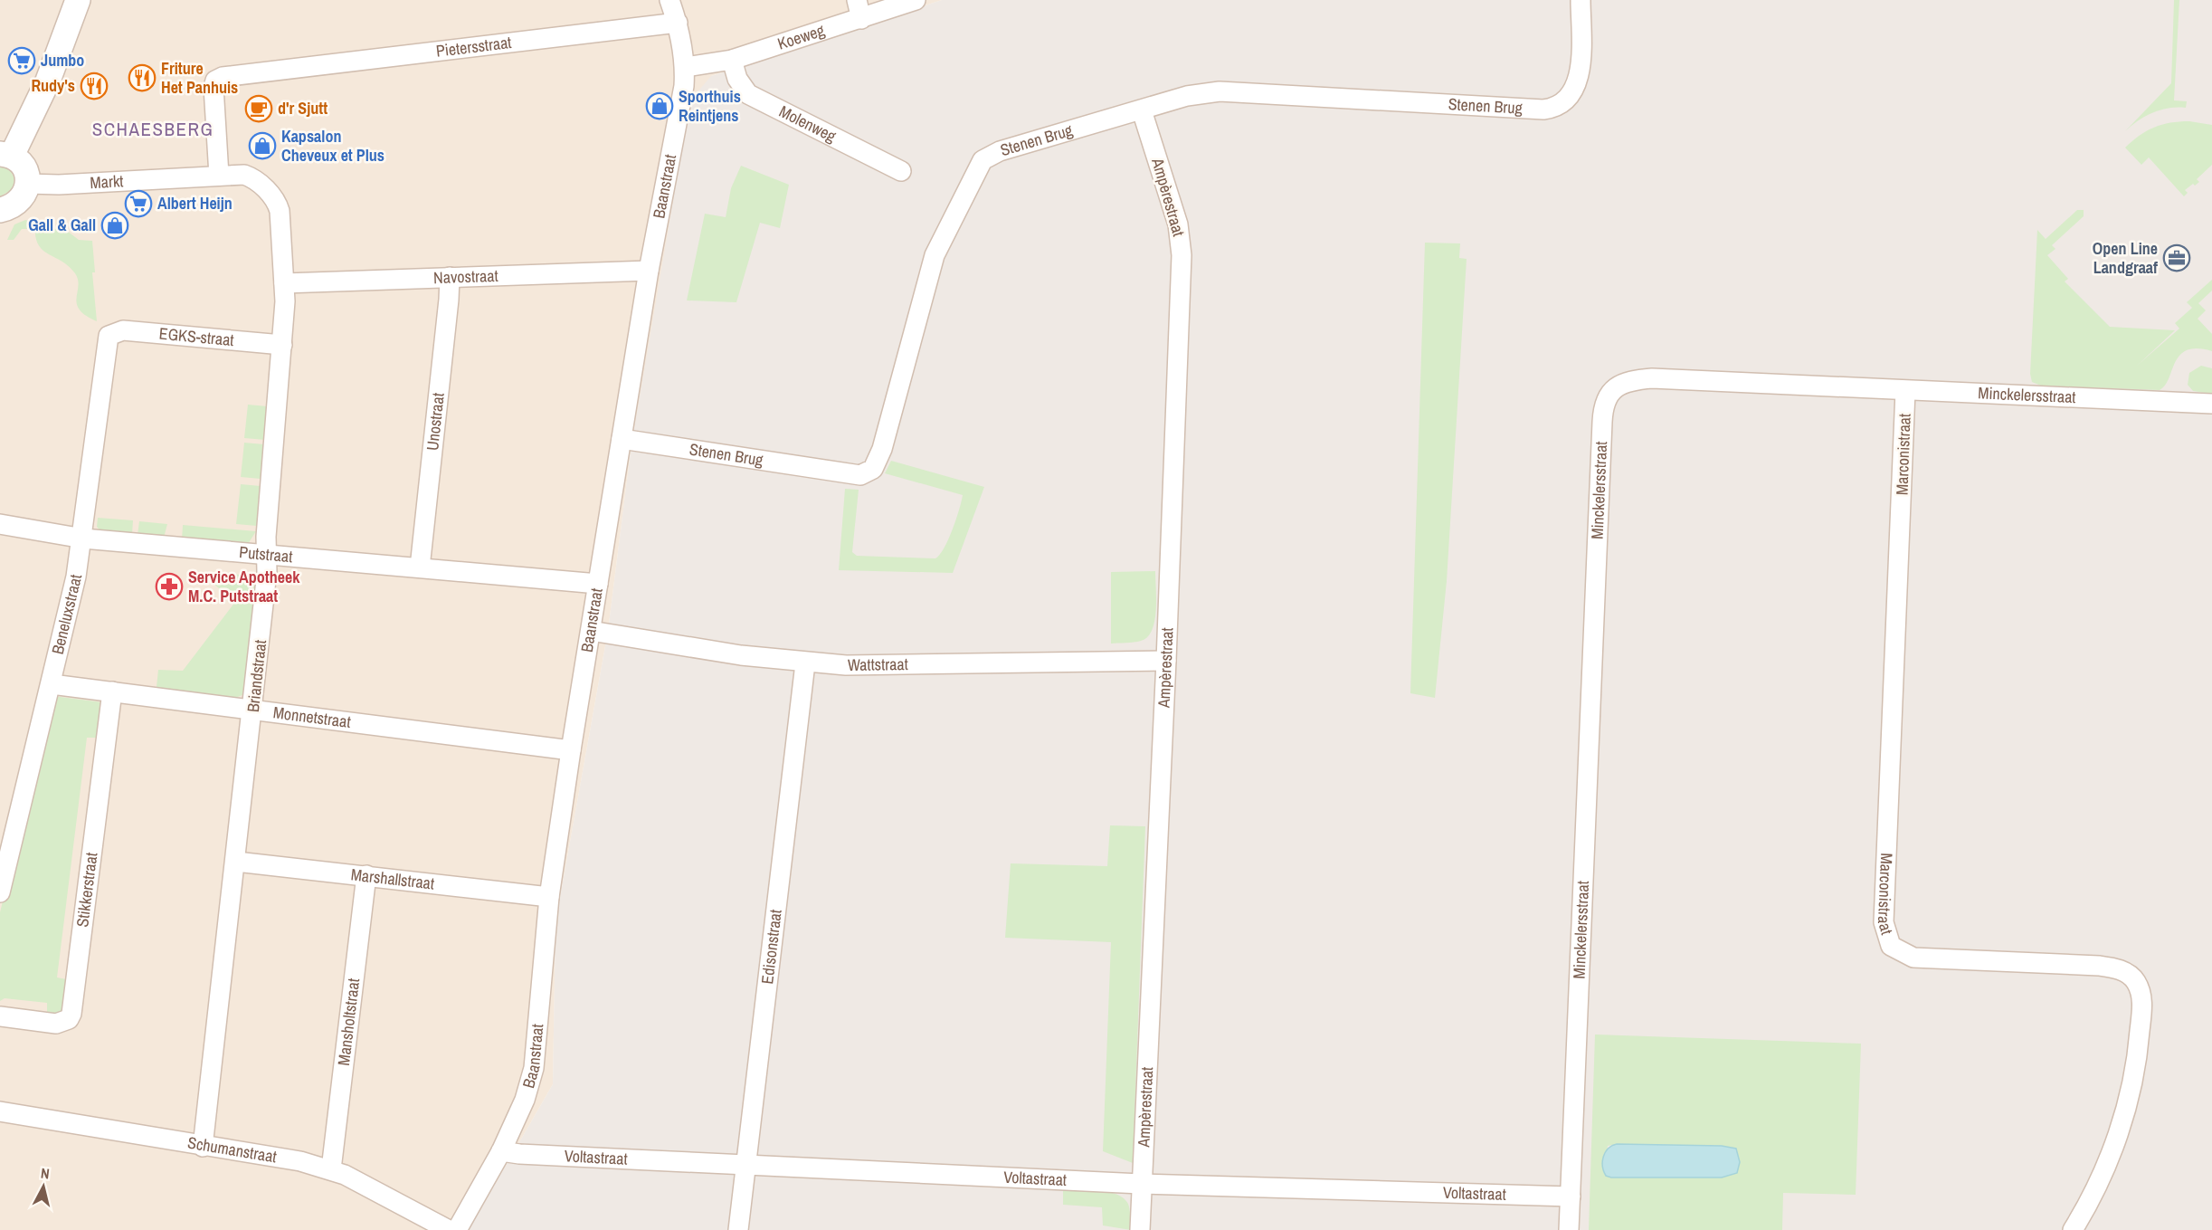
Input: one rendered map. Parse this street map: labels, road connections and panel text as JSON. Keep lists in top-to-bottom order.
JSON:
{
  "streets": {
    "street": [
      "Koeweg",
      "Pietersstraat",
      "Stenen Brug",
      "Molenweg",
      "Markt",
      "Baanstraat",
      "Ampèrestraat",
      "Navostraat",
      "EGKS-straat",
      "Minckelersstraat",
      "Unostraat",
      "Marconistraat",
      "Putstraat",
      "Beneluxstraat",
      "Wattstraat",
      "Briandstraat",
      "Monnetstraat",
      "Marshallstraat",
      "Stikkerstraat",
      "Edisonstraat",
      "Mansholtstraat",
      "Schumanstraat",
      "Voltastraat"
    ]
  },
  "crossings": [
    ["Koeweg", "Molenweg"],
    ["Koeweg", "Baanstraat"],
    ["Pietersstraat", "Markt"],
    ["Pietersstraat", "Baanstraat"],
    ["Stenen Brug", "Baanstraat"],
    ["Stenen Brug", "Ampèrestraat"],
    ["Markt", "Briandstraat"],
    ["Baanstraat", "Navostraat"],
    ["Baanstraat", "Putstraat"],
    ["Baanstraat", "Wattstraat"],
    ["Baanstraat", "Monnetstraat"],
    ["Baanstraat", "Marshallstraat"],
    ["Baanstraat", "Voltastraat"],
    ["Ampèrestraat", "Wattstraat"],
    ["Ampèrestraat", "Voltastraat"],
    ["Navostraat", "Unostraat"],
    ["Navostraat", "Briandstraat"],
    ["EGKS-straat", "Beneluxstraat"],
    ["EGKS-straat", "Briandstraat"],
    ["Minckelersstraat", "Marconistraat"],
    ["Minckelersstraat", "Voltastraat"],
    ["Unostraat", "Putstraat"],
    ["Putstraat", "Beneluxstraat"],
    ["Putstraat", "Briandstraat"],
    ["Beneluxstraat", "Monnetstraat"],
    ["Wattstraat", "Edisonstraat"],
    ["Briandstraat", "Monnetstraat"],
    ["Briandstraat", "Marshallstraat"],
    ["Briandstraat", "Schumanstraat"],
    ["Monnetstraat", "Stikkerstraat"],
    ["Marshallstraat", "Mansholtstraat"],
    ["Edisonstraat", "Voltastraat"],
    ["Mansholtstraat", "Schumanstraat"]
  ],
  "districts": ["SCHAESBERG"],
  "places": {
    "supermarket": ["Jumbo", "Albert Heijn"],
    "restaurant": ["Friture Het Panhuis", "Rudy's"],
    "shop": ["Sporthuis Reintjens", "Kapsalon Cheveux et Plus", "Gall & Gall"],
    "cafe": ["d'r Sjutt"],
    "office": ["Open Line Landgraaf"],
    "pharmacy": ["Service Apotheek M.C. Putstraat"]
  },
  "north": "top"
}
